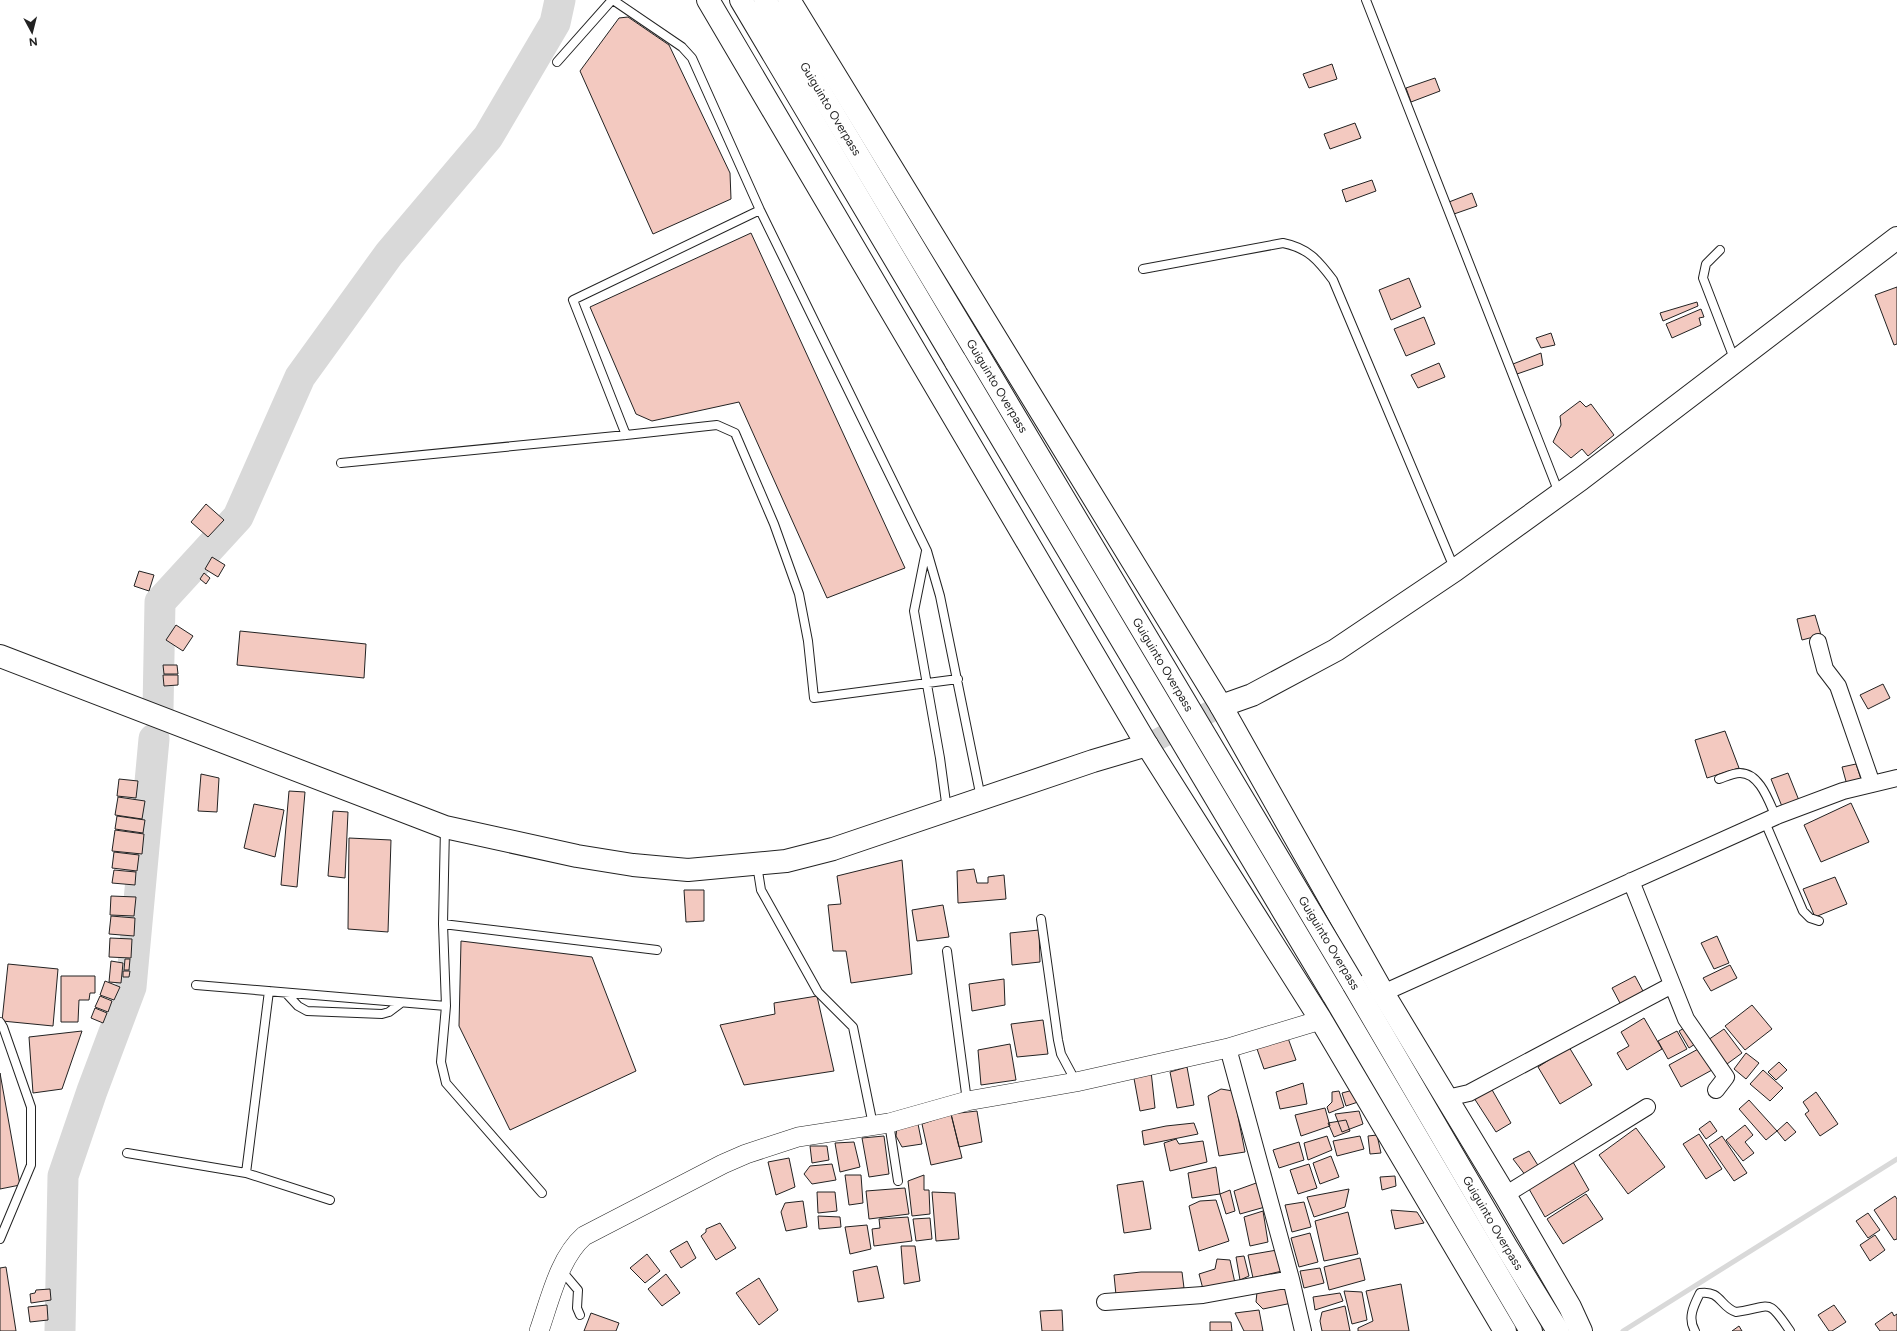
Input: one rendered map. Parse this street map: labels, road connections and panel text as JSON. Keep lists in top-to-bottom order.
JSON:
{
  "streets": {
    "main road": ["Guiguinto Overpass"]
  },
  "north": "bottom"
}
